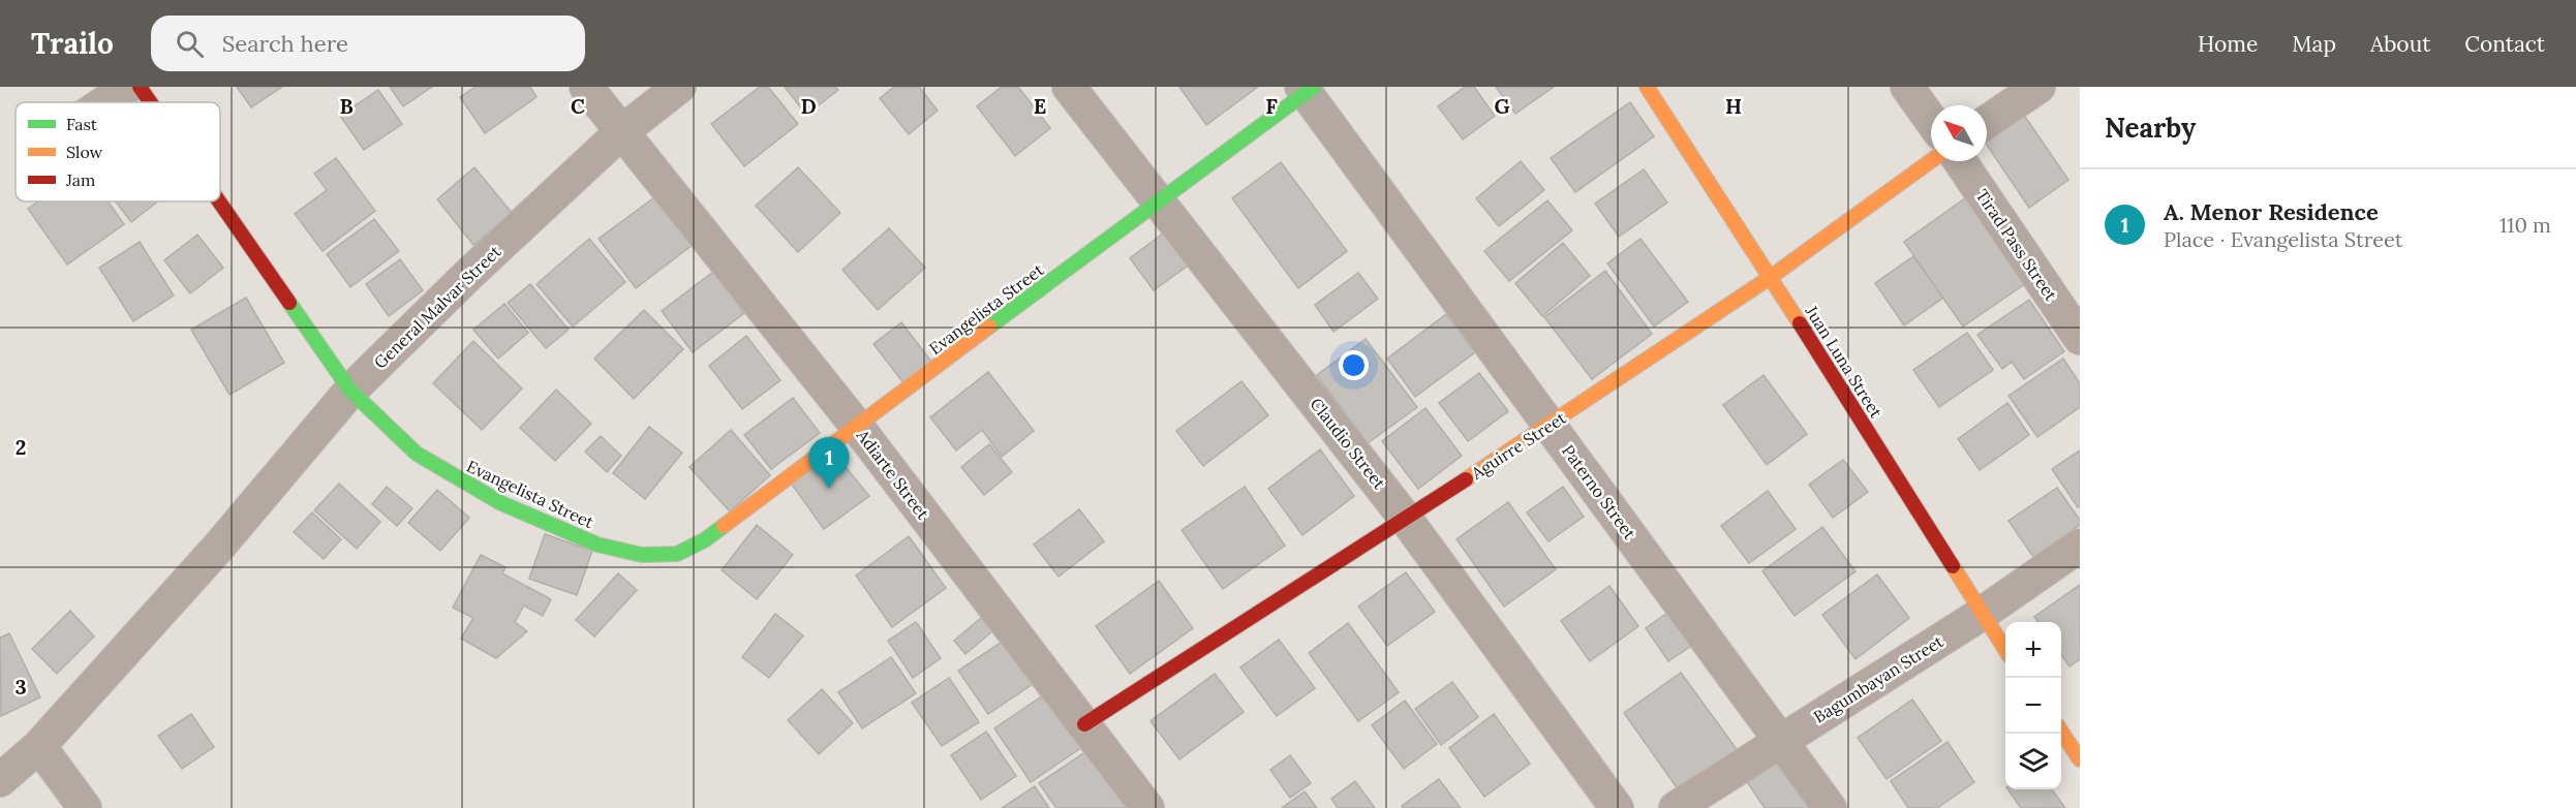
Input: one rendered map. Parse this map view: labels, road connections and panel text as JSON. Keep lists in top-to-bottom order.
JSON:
{
  "streets": {
    "street": [
      "Tirad Pass Street",
      "General Malvar Street",
      "Evangelista Street",
      "Juan Luna Street",
      "Claudio Street",
      "Aguirre Street",
      "Adiarte Street",
      "Paterno Street",
      "Bagumbayan Street"
    ]
  },
  "crossings": [
    ["General Malvar Street", "Evangelista Street"],
    ["General Malvar Street", "Adiarte Street"],
    ["Evangelista Street", "Claudio Street"],
    ["Evangelista Street", "Adiarte Street"],
    ["Evangelista Street", "Paterno Street"],
    ["Juan Luna Street", "Aguirre Street"],
    ["Juan Luna Street", "Bagumbayan Street"],
    ["Claudio Street", "Aguirre Street"],
    ["Aguirre Street", "Adiarte Street"],
    ["Aguirre Street", "Paterno Street"],
    ["Paterno Street", "Bagumbayan Street"]
  ],
  "legend": ["Fast", "Slow", "Jam"],
  "north": "top left",
  "page": {
    "header": "Trailo",
    "search": "Search here",
    "nav": [
      "Home",
      "Map",
      "About",
      "Contact"
    ],
    "heading": "Nearby",
    "list": [
      {
        "mark": "1",
        "name": "A. Menor Residence",
        "note": "Place · Evangelista Street",
        "value": "110 m"
      }
    ],
    "pins": "1",
    "map_buttons": ["+", "−"]
  },
  "grid": {
    "columns": [
      "B",
      "C",
      "D",
      "E",
      "F",
      "G",
      "H"
    ],
    "rows": ["2", "3"]
  }
}
